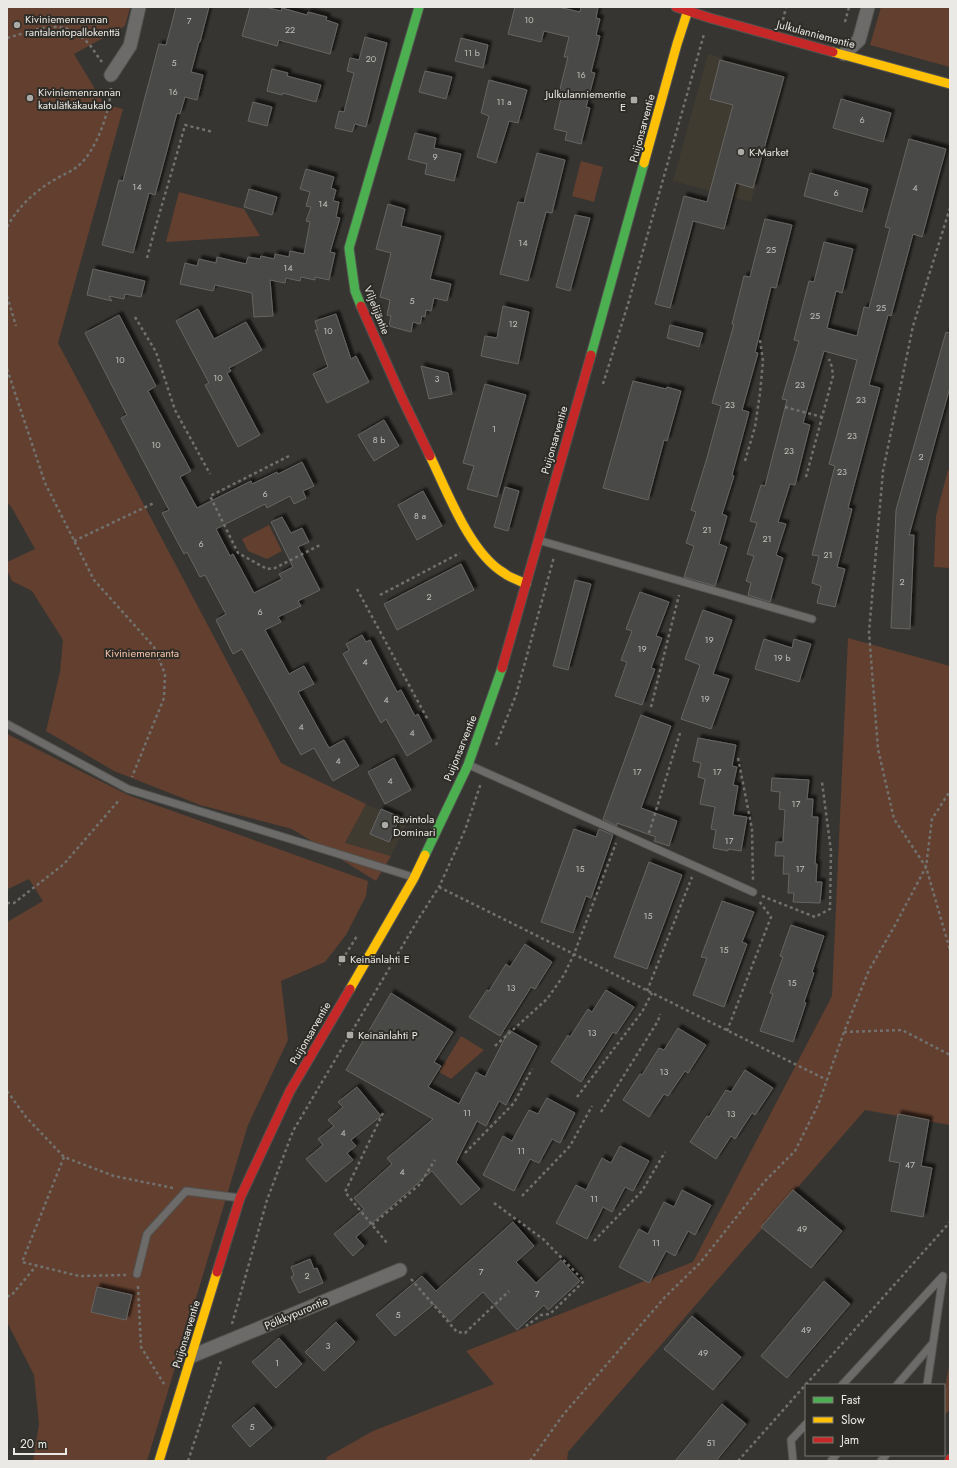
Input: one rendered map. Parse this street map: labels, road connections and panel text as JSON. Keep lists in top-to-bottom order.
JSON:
{
  "streets": {
    "main road": ["Julkulanniementie", "Puijonsarventie", "Viljelijäntie"],
    "street": ["Pölkkypurontie"]
  },
  "crossings": [
    ["Julkulanniementie", "Puijonsarventie"],
    ["Puijonsarventie", "Viljelijäntie"],
    ["Puijonsarventie", "Pölkkypurontie"]
  ],
  "parks": ["Kiviniemenranta"],
  "places": {
    "other": [
      "Kiviniemenrannan rantalentopallokenttä",
      "Kiviniemenrannan katulätkäkaukalo",
      "K-Market",
      "Ravintola Dominari"
    ],
    "transit": ["Julkulanniementie E", "Keinänlahti E", "Keinänlahti P"]
  },
  "house_numbers": [
    "10",
    "7",
    "22",
    "11 b",
    "20",
    "5",
    "16",
    "16",
    "11 a",
    "6",
    "9",
    "14",
    "4",
    "6",
    "14",
    "14",
    "25",
    "14",
    "5",
    "25",
    "25",
    "12",
    "10",
    "10",
    "10",
    "3",
    "23",
    "23",
    "23",
    "1",
    "23",
    "8 b",
    "10",
    "23",
    "2",
    "23",
    "6",
    "8 a",
    "21",
    "21",
    "6",
    "21",
    "2",
    "2",
    "6",
    "19",
    "19",
    "19 b",
    "4",
    "19",
    "4",
    "4",
    "4",
    "4",
    "17",
    "17",
    "4",
    "17",
    "17",
    "15",
    "17",
    "15",
    "15",
    "15",
    "13",
    "13",
    "13",
    "11",
    "13",
    "4",
    "11",
    "47",
    "4",
    "11",
    "49",
    "11",
    "7",
    "2",
    "7",
    "5",
    "49",
    "3",
    "49",
    "1",
    "5",
    "51"
  ],
  "legend": ["Fast", "Slow", "Jam"],
  "scale_bar": "20 m"
}
